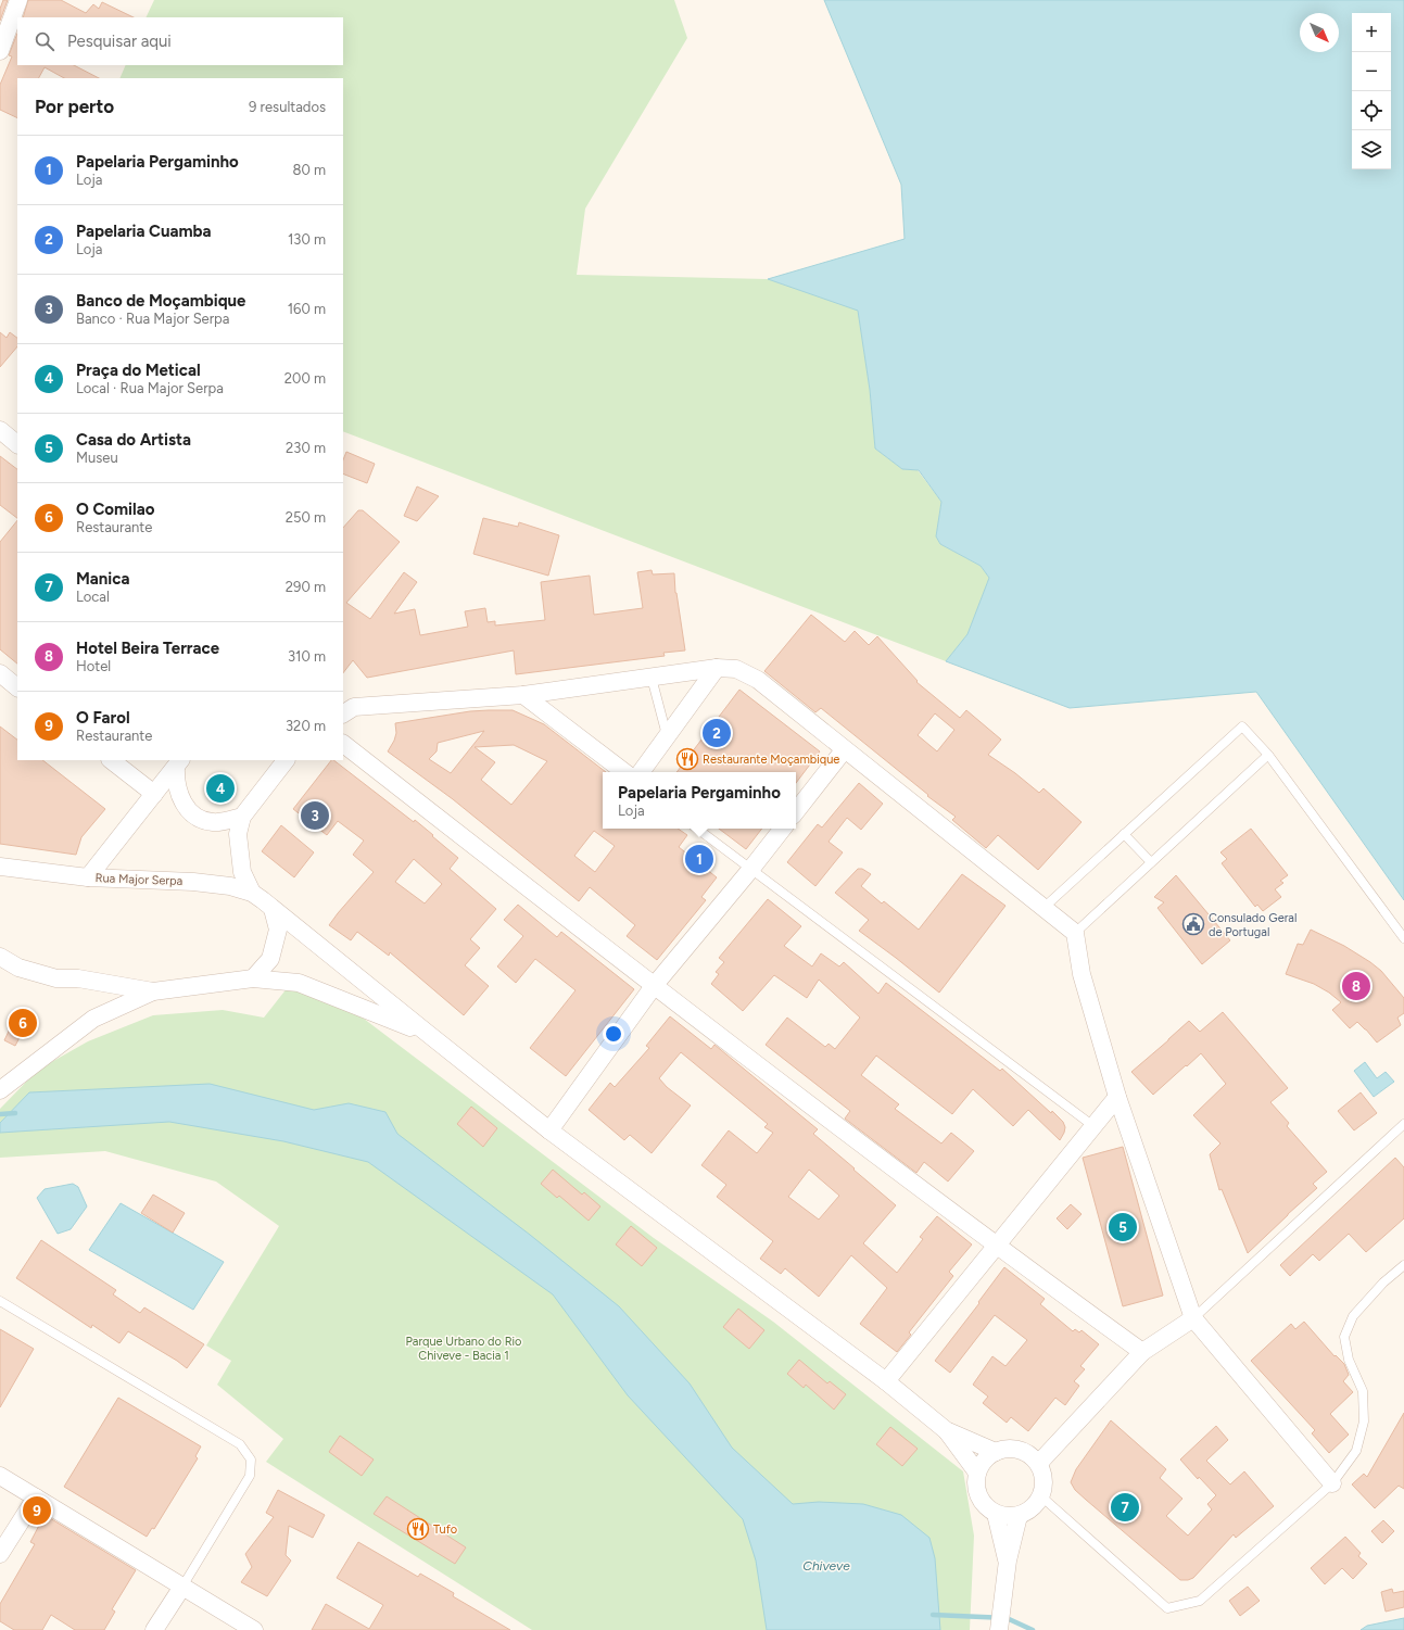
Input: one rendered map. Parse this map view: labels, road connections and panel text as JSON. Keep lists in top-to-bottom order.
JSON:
{
  "streets": {
    "street": ["Rua Major Serpa"]
  },
  "water": ["Chiveve"],
  "parks": ["Parque Urbano do Rio Chiveve - Bacia 1"],
  "places": {
    "restaurant": ["Restaurante Moçambique", "Tufo"],
    "public building": ["Consulado Geral de Portugal"]
  },
  "north": "bottom right",
  "page": {
    "map_buttons": ["+", "−"],
    "search": "Pesquisar aqui",
    "heading": ["Por perto", "9 resultados"],
    "list": [
      {
        "mark": "1",
        "name": "Papelaria Pergaminho",
        "note": "Loja",
        "value": "80 m"
      },
      {
        "mark": "2",
        "name": "Papelaria Cuamba",
        "note": "Loja",
        "value": "130 m"
      },
      {
        "mark": "3",
        "name": "Banco de Moçambique",
        "note": "Banco · Rua Major Serpa",
        "value": "160 m"
      },
      {
        "mark": "4",
        "name": "Praça do Metical",
        "note": "Local · Rua Major Serpa",
        "value": "200 m"
      },
      {
        "mark": "5",
        "name": "Casa do Artista",
        "note": "Museu",
        "value": "230 m"
      },
      {
        "mark": "6",
        "name": "O Comilao",
        "note": "Restaurante",
        "value": "250 m"
      },
      {
        "mark": "7",
        "name": "Manica",
        "note": "Local",
        "value": "290 m"
      },
      {
        "mark": "8",
        "name": "Hotel Beira Terrace",
        "note": "Hotel",
        "value": "310 m"
      },
      {
        "mark": "9",
        "name": "O Farol",
        "note": "Restaurante",
        "value": "320 m"
      }
    ],
    "pins": [
      "2",
      "4",
      "3",
      "1",
      "8",
      "6",
      "5",
      "7",
      "9"
    ],
    "popup": ["Papelaria Pergaminho", "Loja"]
  }
}
